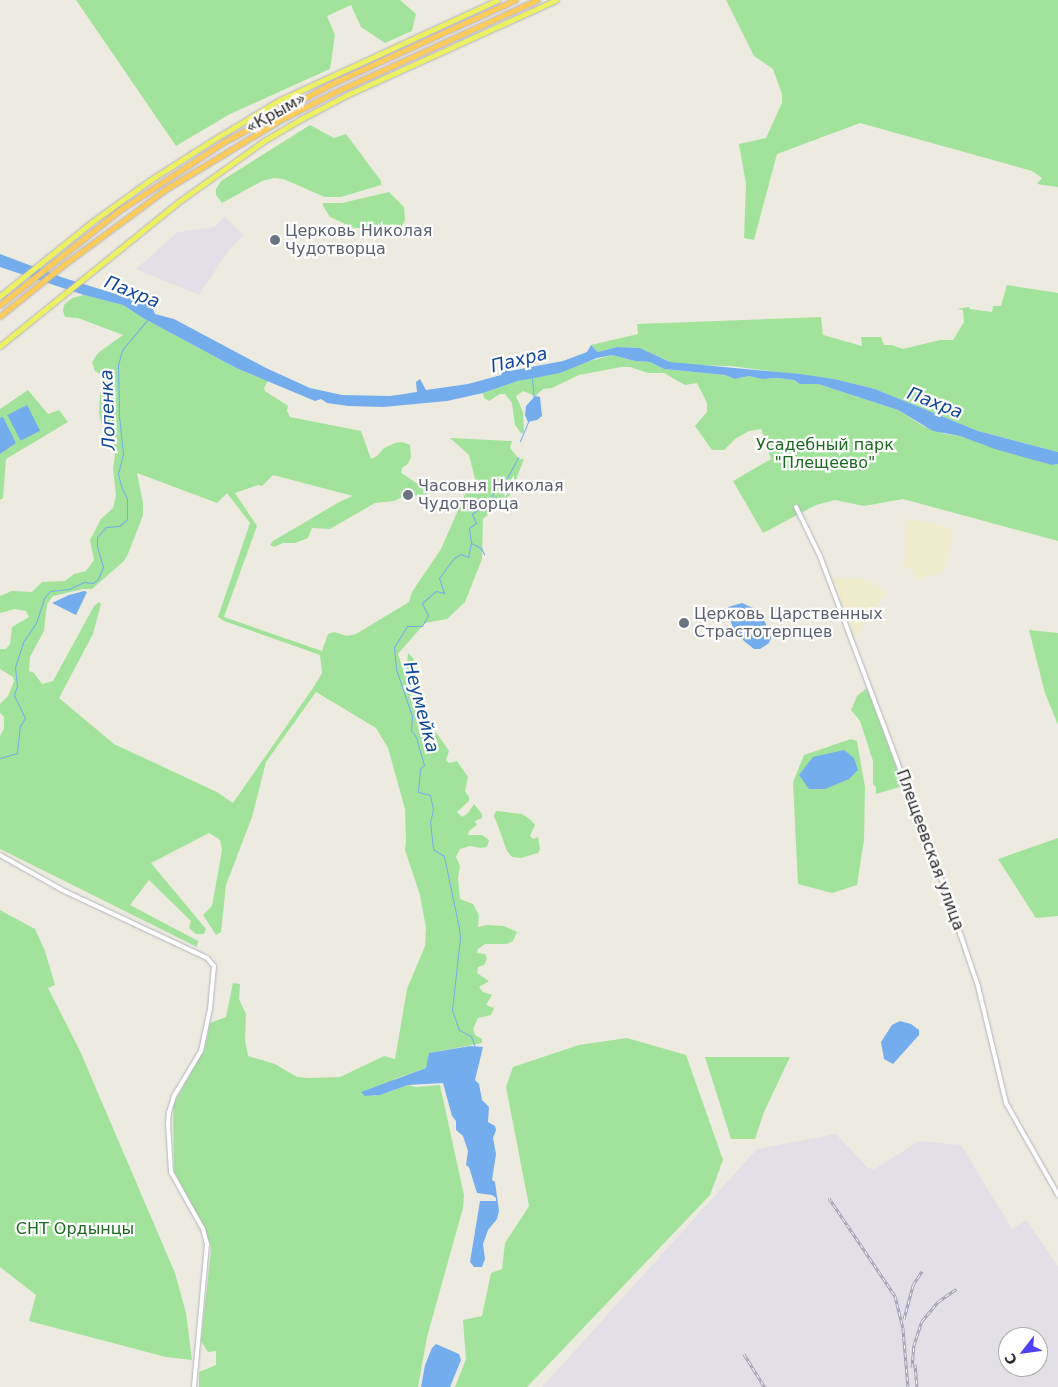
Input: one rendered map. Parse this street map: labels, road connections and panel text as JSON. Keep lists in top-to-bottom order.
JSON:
{
  "streets": {
    "highway": ["«Крым»"],
    "street": ["Плещеевская улица"]
  },
  "water": ["Пахра", "Лопенка", "Неумейка"],
  "parks": ["Усадебный парк \"Плещеево\"", "СНТ Ордынцы"],
  "places": ["Церковь Николая Чудотворца", "Часовня Николая Чудотворца", "Церковь Царственных Страстотерпцев"],
  "north": "bottom left"
}
